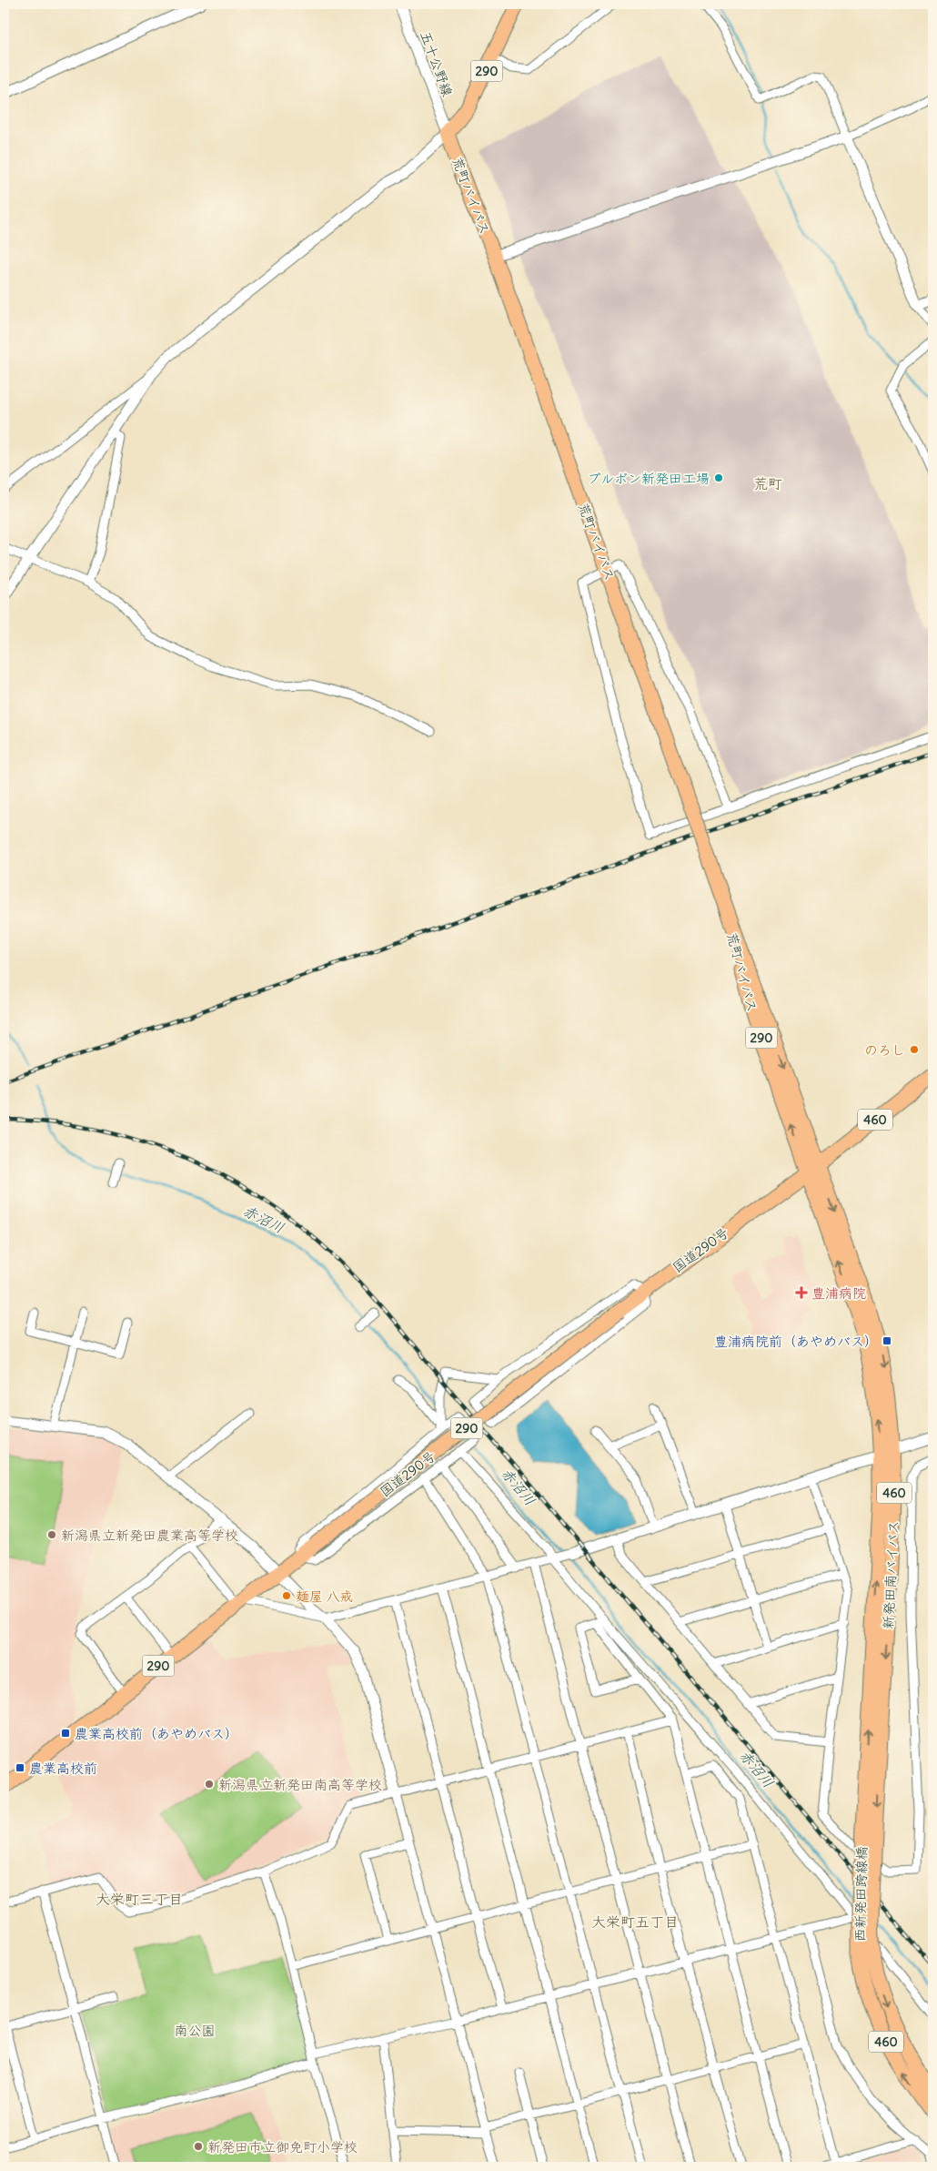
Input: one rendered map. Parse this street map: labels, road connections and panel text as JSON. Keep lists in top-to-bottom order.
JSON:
{
  "streets": {
    "highway": [
      "290",
      "荒町バイパス",
      "460",
      "国道290号",
      "新発田南バイパス",
      "西新発田跨線橋"
    ],
    "street": ["五十公野線"]
  },
  "crossings": [
    ["五十公野線", "290"],
    ["五十公野線", "荒町バイパス"],
    ["290", "荒町バイパス"],
    ["荒町バイパス", "460"],
    ["荒町バイパス", "国道290号"],
    ["荒町バイパス", "新発田南バイパス"],
    ["460", "国道290号"],
    ["460", "新発田南バイパス"],
    ["460", "西新発田跨線橋"],
    ["国道290号", "新発田南バイパス"],
    ["新発田南バイパス", "西新発田跨線橋"]
  ],
  "districts": ["荒町", "大栄町三丁目", "大栄町五丁目"],
  "water": ["赤沼川"],
  "parks": ["南公園"],
  "places": {
    "other": [
      "ブルボン新発田工場",
      "のろし",
      "新潟県立新発田農業高等学校",
      "麺屋 八戒",
      "新潟県立新発田南高等学校",
      "新発田市立御免町小学校"
    ],
    "health": ["豊浦病院"],
    "transit": ["豊浦病院前（あやめバス）", "農業高校前（あやめバス）", "農業高校前"]
  }
}
